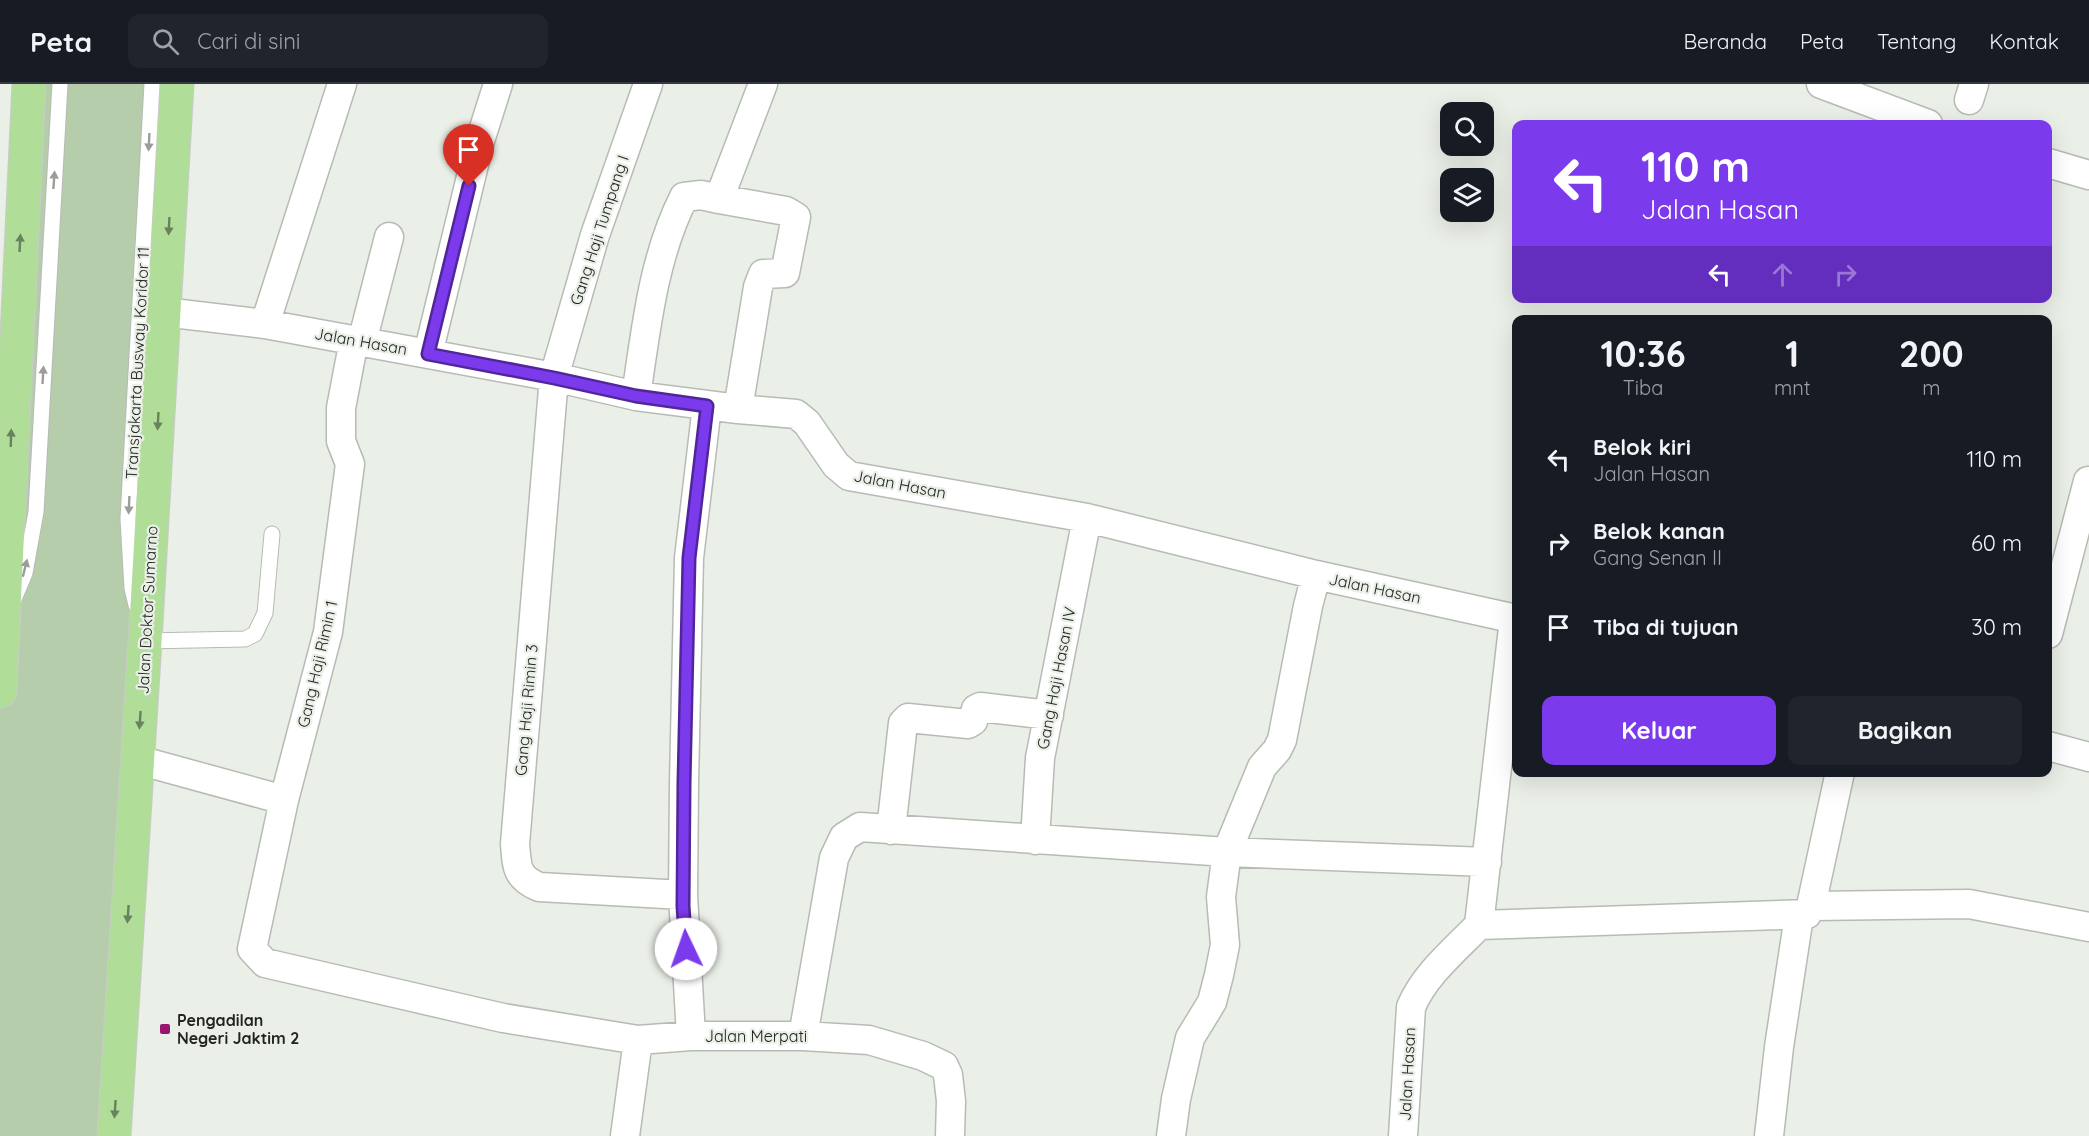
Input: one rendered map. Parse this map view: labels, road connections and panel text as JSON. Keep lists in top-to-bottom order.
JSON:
{
  "streets": {
    "main road": ["Jalan Doktor Sumarno"],
    "street": [
      "Gang Haji Tumpang I",
      "Jalan Hasan",
      "Gang Haji Rimin 1",
      "Gang Haji Hasan IV",
      "Gang Haji Rimin 3",
      "Jalan Merpati"
    ],
    "lane": ["Transjakarta Busway Koridor 11"]
  },
  "crossings": [
    ["Gang Haji Tumpang I", "Jalan Hasan"],
    ["Gang Haji Tumpang I", "Gang Haji Rimin 3"],
    ["Jalan Hasan", "Jalan Doktor Sumarno"],
    ["Jalan Hasan", "Gang Haji Rimin 1"],
    ["Jalan Hasan", "Gang Haji Hasan IV"],
    ["Jalan Hasan", "Gang Haji Rimin 3"],
    ["Jalan Hasan", "Jalan Merpati"],
    ["Transjakarta Busway Koridor 11", "Jalan Doktor Sumarno"],
    ["Gang Haji Rimin 3", "Jalan Merpati"]
  ],
  "places": {
    "transit": ["Pengadilan Negeri Jaktim 2"]
  },
  "page": {
    "header": "Peta",
    "search": "Cari di sini",
    "nav": [
      "Beranda",
      "Peta",
      "Tentang",
      "Kontak"
    ],
    "turn": ["110 m", "Jalan Hasan"],
    "eta": [
      "10:36",
      "Tiba",
      "1",
      "mnt",
      "200",
      "m"
    ],
    "list": [
      {
        "name": "Belok kiri",
        "note": "Jalan Hasan",
        "value": "110 m"
      },
      {
        "name": "Belok kanan",
        "note": "Gang Senan II",
        "value": "60 m"
      },
      {
        "name": "Tiba di tujuan",
        "value": "30 m"
      }
    ],
    "buttons": ["Keluar", "Bagikan"]
  }
}
